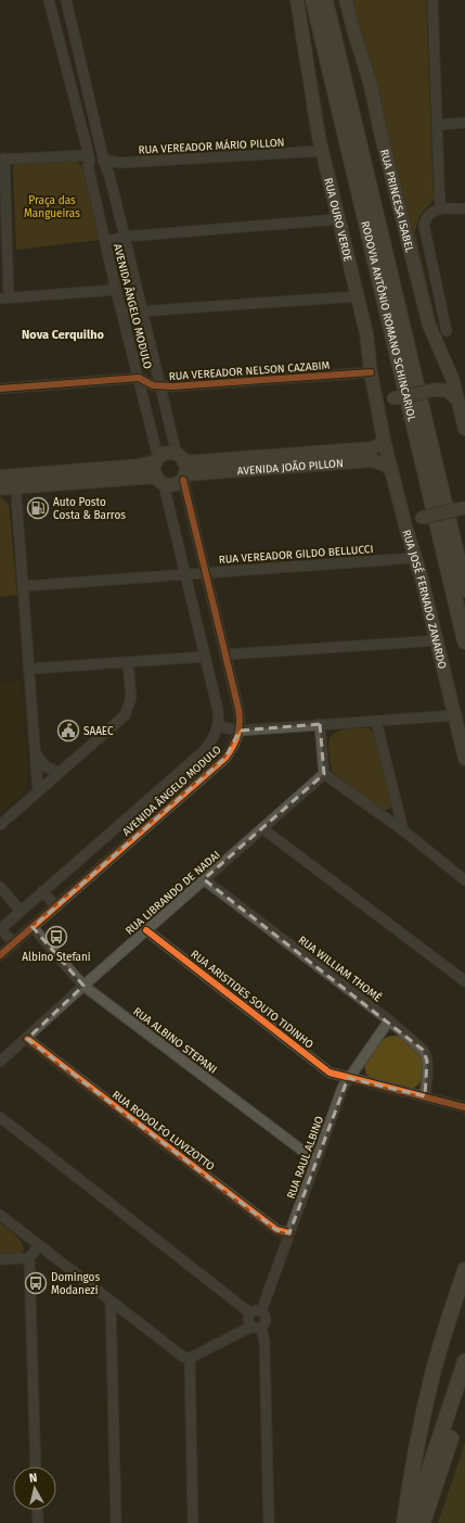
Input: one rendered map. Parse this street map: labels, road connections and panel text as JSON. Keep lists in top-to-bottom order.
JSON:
{
  "streets": {
    "highway": ["RODOVIA ANTÔNIO ROMANO SCHINCARIOL"],
    "main road": [
      "RUA PRINCESA ISABEL",
      "RUA OURO VERDE",
      "AVENIDA JOÃO PILLON",
      "RUA JOSÉ FERNADO ZANARDO"
    ],
    "street": [
      "RUA VEREADOR MÁRIO PILLON",
      "AVENIDA ÂNGELO MODULO",
      "RUA VEREADOR NELSON CAZABIM",
      "RUA VEREADOR GILDO BELLUCCI",
      "RUA LIBRANDO DE NADAI",
      "RUA WILLIAM THOMÉ",
      "RUA ARISTIDES SOUTO TIDINHO",
      "RUA ALBINO STEPANI",
      "RUA RODOLFO LUVIZOTTO",
      "RUA RAUL ALBINO"
    ]
  },
  "crossings": [
    ["RUA VEREADOR MÁRIO PILLON", "RUA OURO VERDE"],
    ["RUA VEREADOR MÁRIO PILLON", "AVENIDA ÂNGELO MODULO"],
    ["RUA OURO VERDE", "RUA VEREADOR NELSON CAZABIM"],
    ["RUA OURO VERDE", "AVENIDA JOÃO PILLON"],
    ["RUA OURO VERDE", "RUA JOSÉ FERNADO ZANARDO"],
    ["AVENIDA ÂNGELO MODULO", "RUA VEREADOR NELSON CAZABIM"],
    ["AVENIDA ÂNGELO MODULO", "AVENIDA JOÃO PILLON"],
    ["AVENIDA ÂNGELO MODULO", "RUA VEREADOR GILDO BELLUCCI"],
    ["AVENIDA ÂNGELO MODULO", "RUA ALBINO STEPANI"],
    ["AVENIDA JOÃO PILLON", "RUA JOSÉ FERNADO ZANARDO"],
    ["RUA VEREADOR GILDO BELLUCCI", "RUA JOSÉ FERNADO ZANARDO"],
    ["RUA LIBRANDO DE NADAI", "RUA WILLIAM THOMÉ"],
    ["RUA LIBRANDO DE NADAI", "RUA ARISTIDES SOUTO TIDINHO"],
    ["RUA LIBRANDO DE NADAI", "RUA ALBINO STEPANI"],
    ["RUA LIBRANDO DE NADAI", "RUA RODOLFO LUVIZOTTO"],
    ["RUA WILLIAM THOMÉ", "RUA ARISTIDES SOUTO TIDINHO"],
    ["RUA WILLIAM THOMÉ", "RUA RAUL ALBINO"],
    ["RUA ARISTIDES SOUTO TIDINHO", "RUA RAUL ALBINO"],
    ["RUA ALBINO STEPANI", "RUA RAUL ALBINO"],
    ["RUA RODOLFO LUVIZOTTO", "RUA RAUL ALBINO"]
  ],
  "districts": ["Nova Cerquilho"],
  "parks": ["Praça das Mangueiras"],
  "places": {
    "fuel station": ["Auto Posto Costa & Barros"],
    "public building": ["SAAEC"],
    "bus stop": ["Albino Stefani", "Domingos Modanezi"]
  },
  "north": "top"
}
